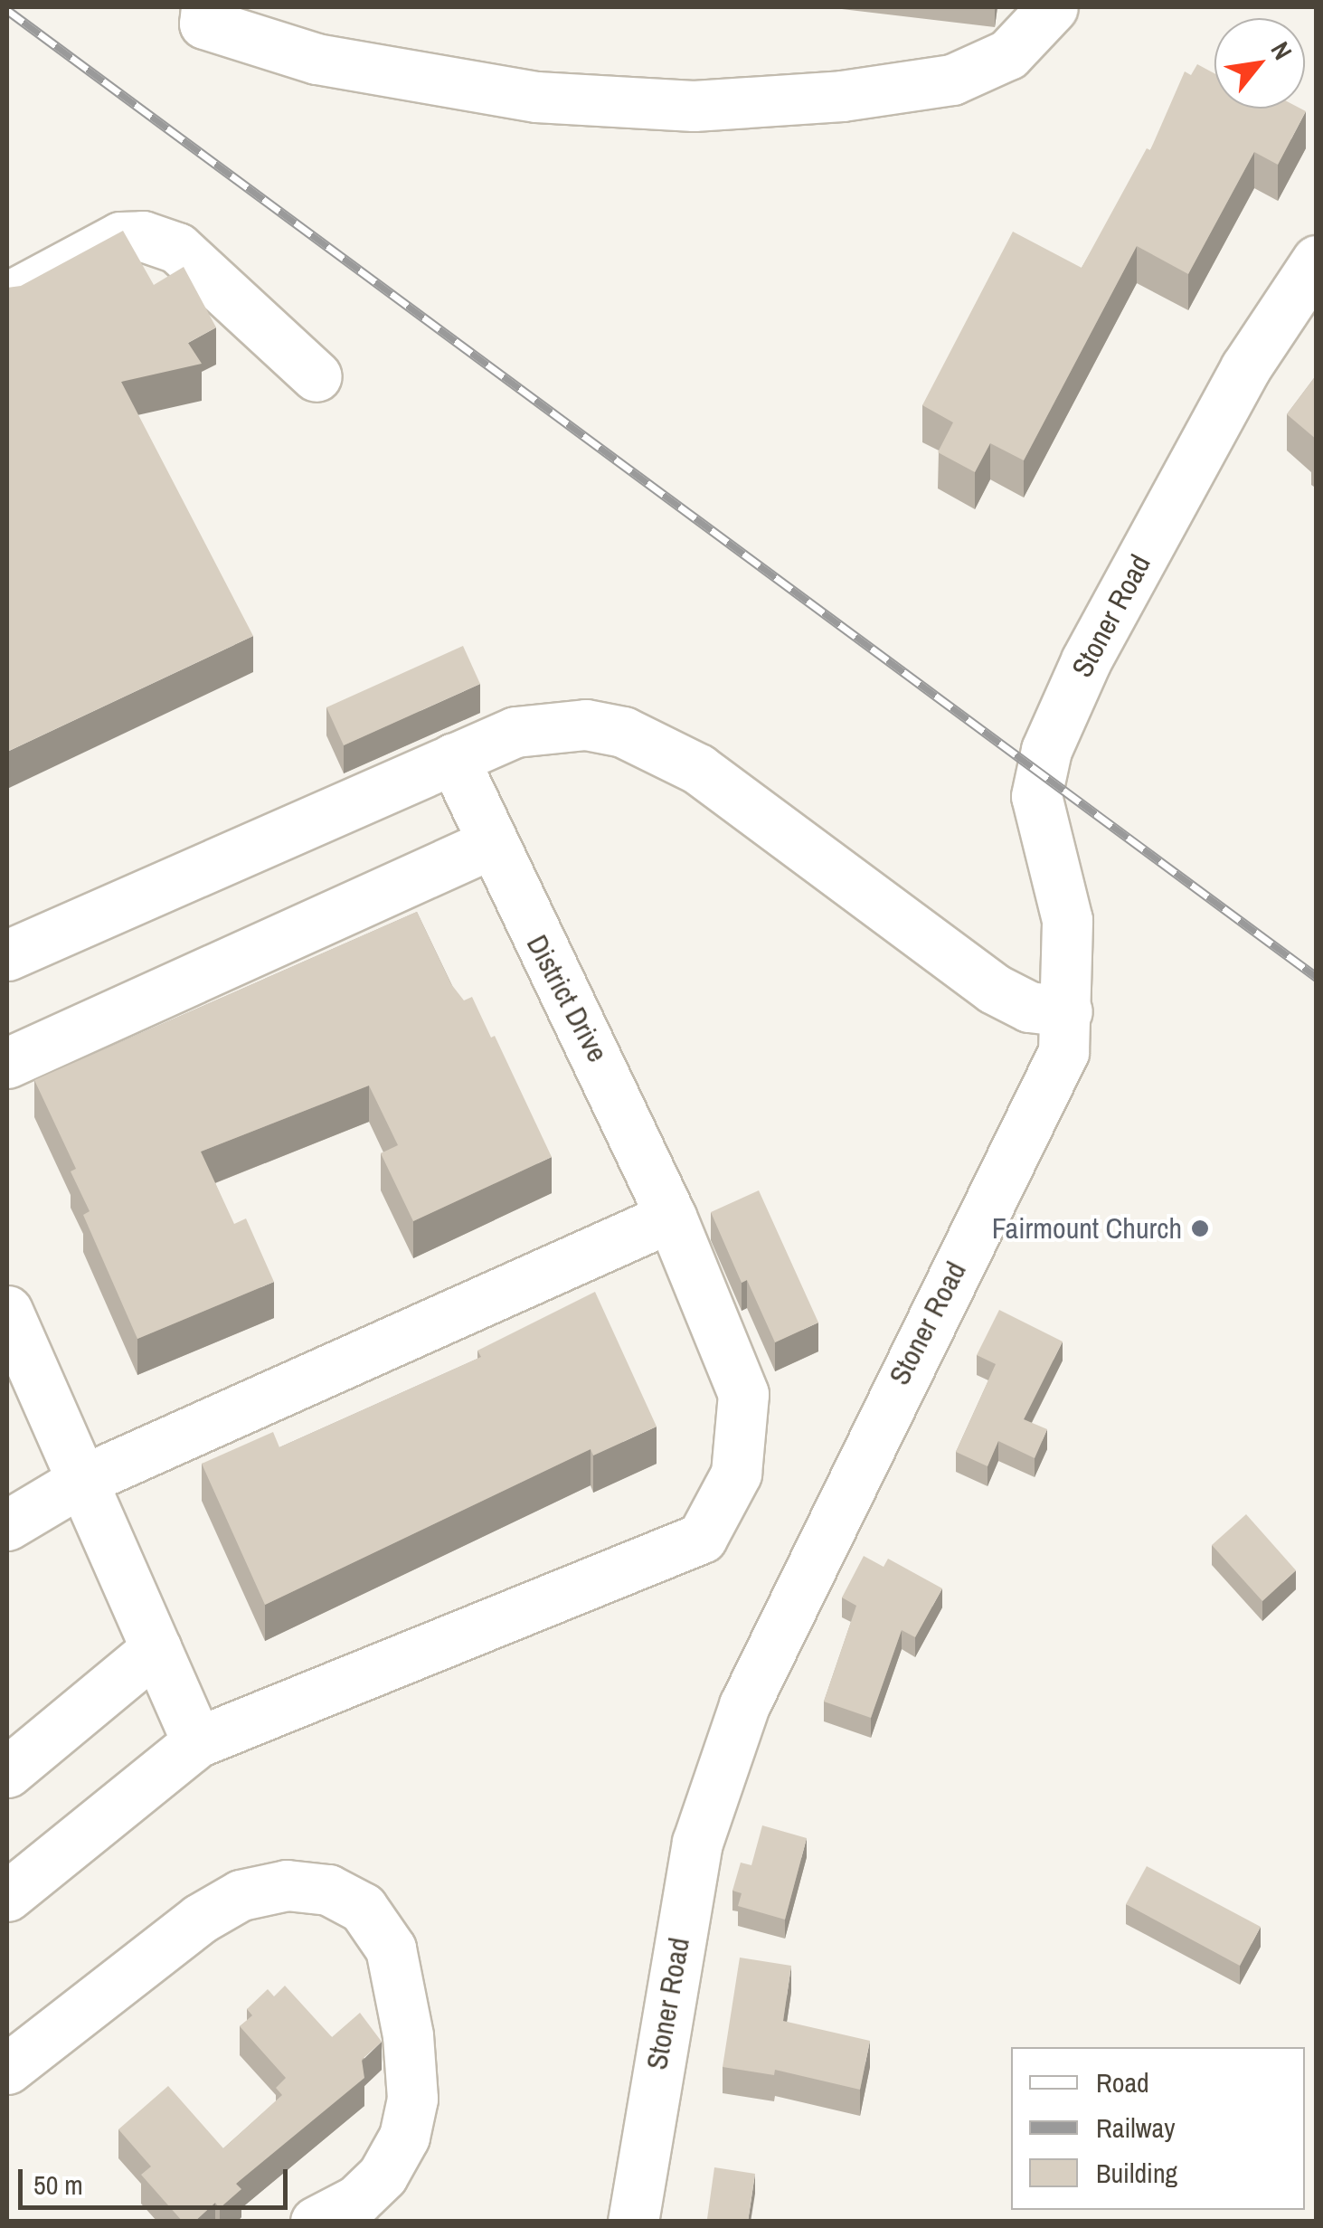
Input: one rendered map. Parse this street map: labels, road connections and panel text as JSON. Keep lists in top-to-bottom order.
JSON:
{
  "streets": {
    "street": ["Stoner Road", "District Drive"]
  },
  "places": ["Fairmount Church"],
  "legend": ["Road", "Railway", "Building"],
  "scale_bar": "50 m",
  "north": "top right"
}
